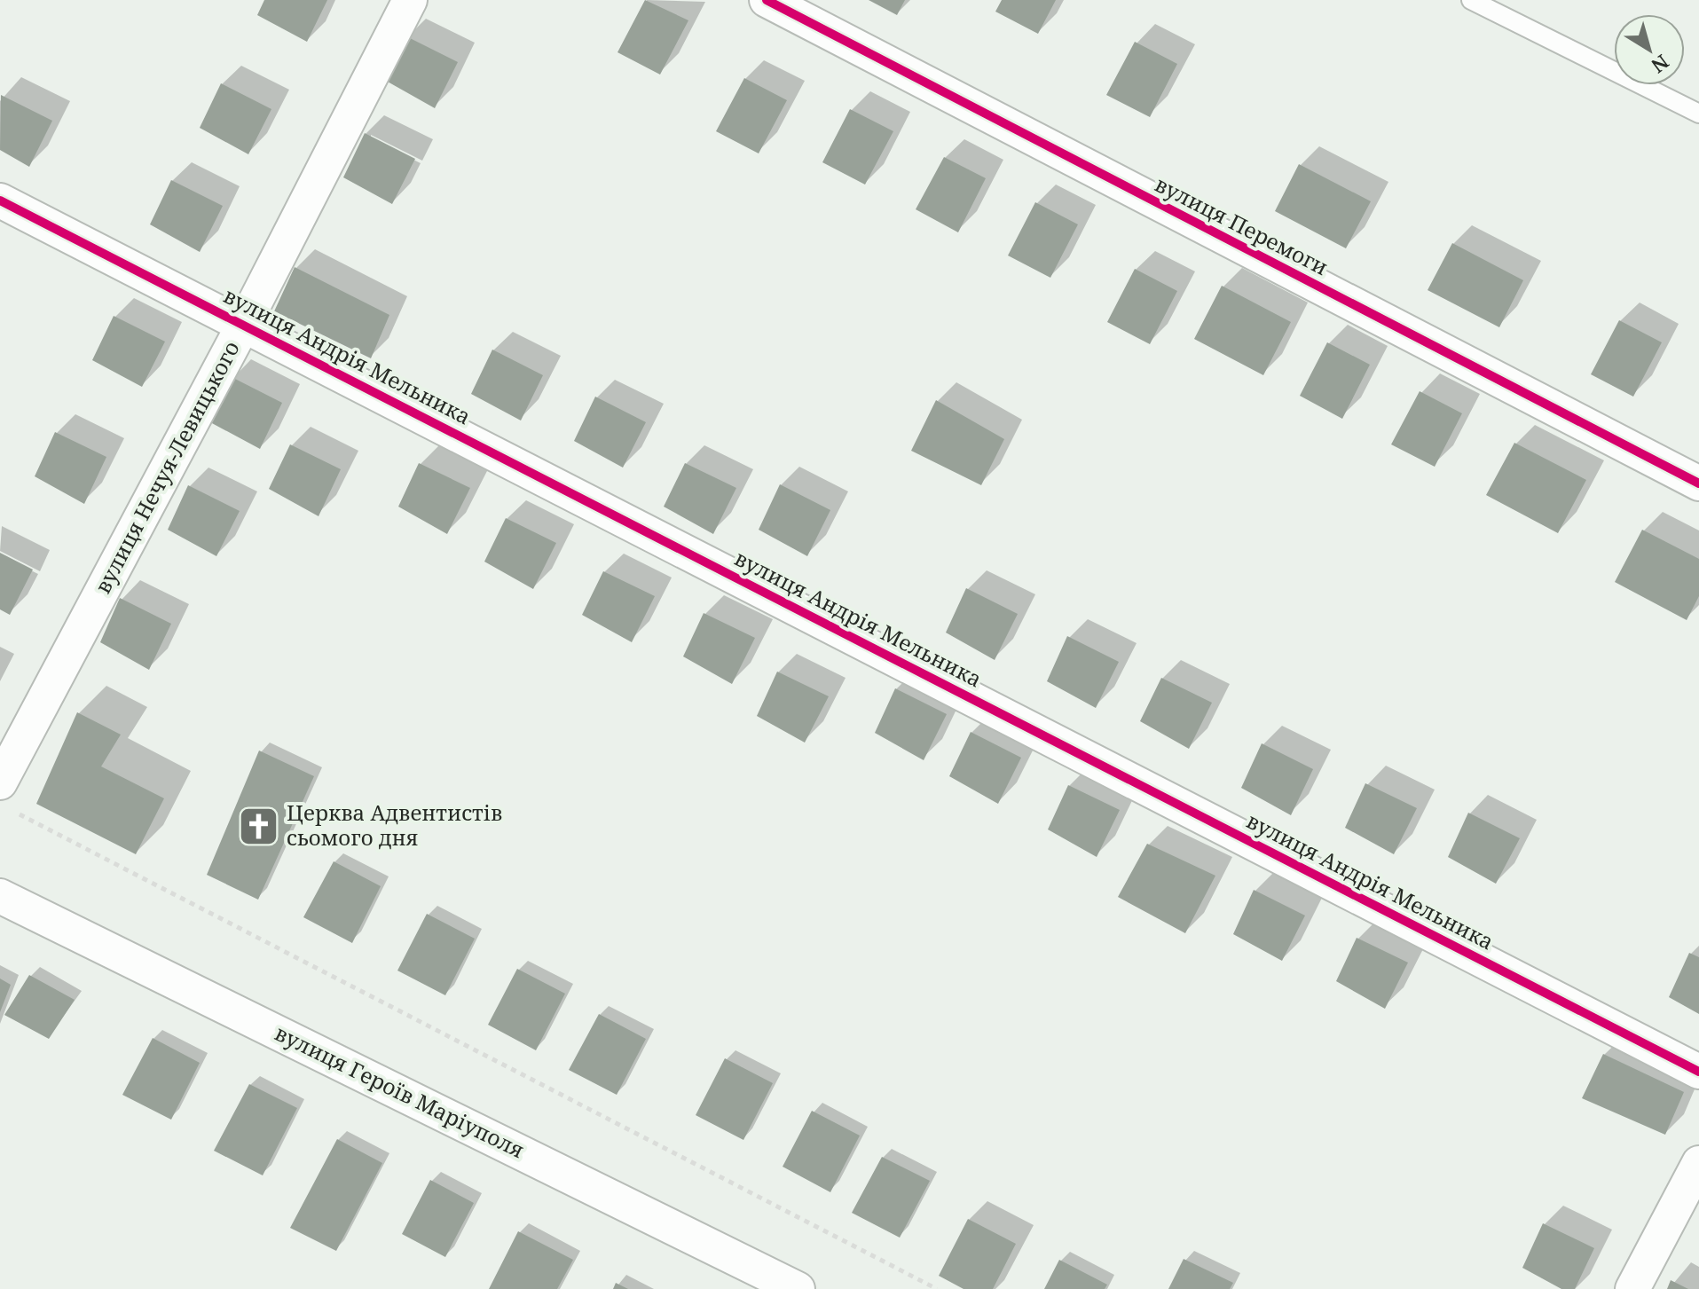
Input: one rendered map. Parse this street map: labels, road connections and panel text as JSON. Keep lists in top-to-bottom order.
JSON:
{
  "streets": {
    "street": [
      "вулиця Перемоги",
      "вулиця Андрія Мельника",
      "вулиця Нечуя-Левицького",
      "вулиця Героїв Маріуполя"
    ]
  },
  "crossings": [
    ["вулиця Андрія Мельника", "вулиця Нечуя-Левицького"]
  ],
  "places": {
    "church": ["Церква Адвентистів сьомого дня"]
  },
  "north": "bottom right"
}
